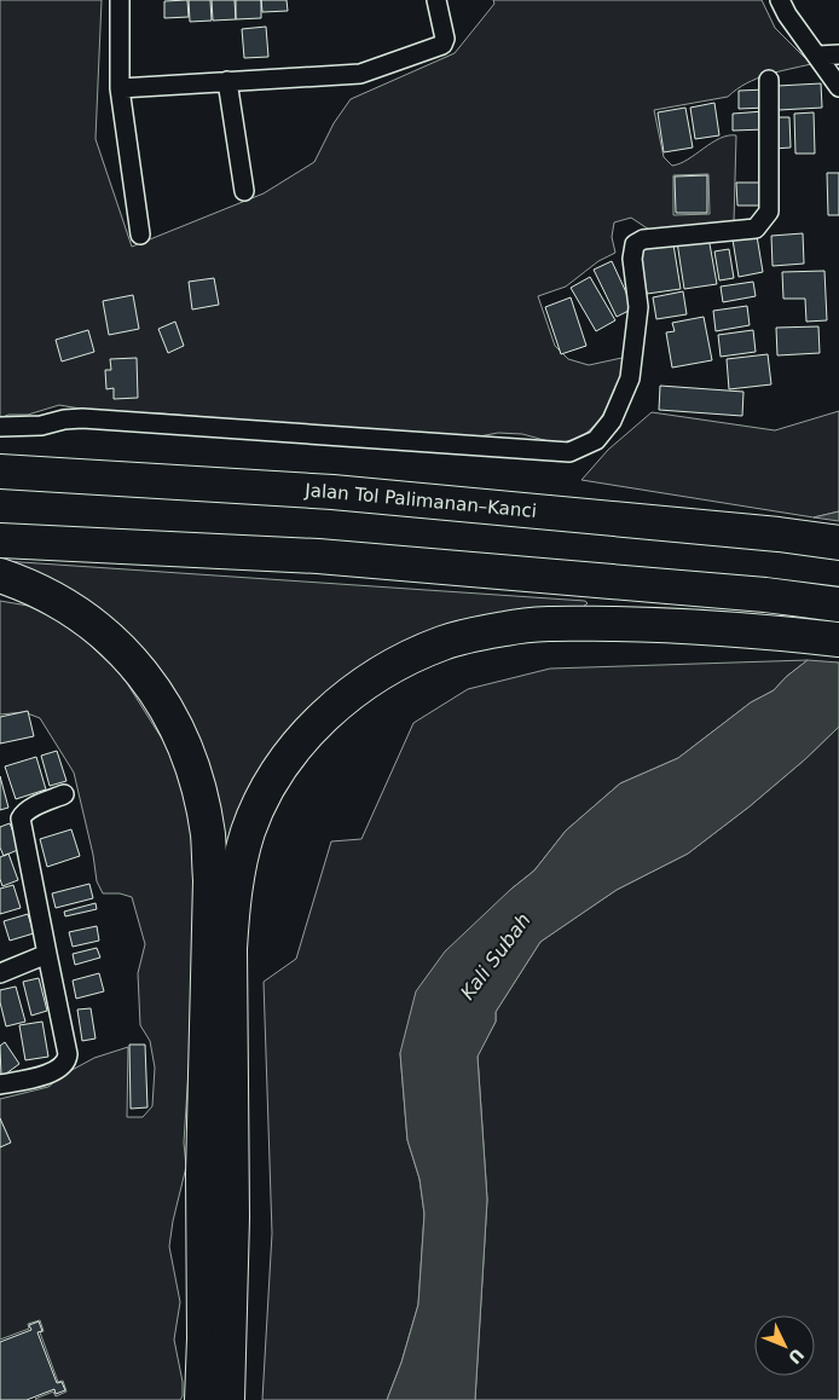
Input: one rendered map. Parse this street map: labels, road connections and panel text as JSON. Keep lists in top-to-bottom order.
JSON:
{
  "streets": {
    "highway": ["Jalan Tol Palimanan–Kanci"]
  },
  "water": ["Kali Subah"],
  "north": "bottom right"
}
